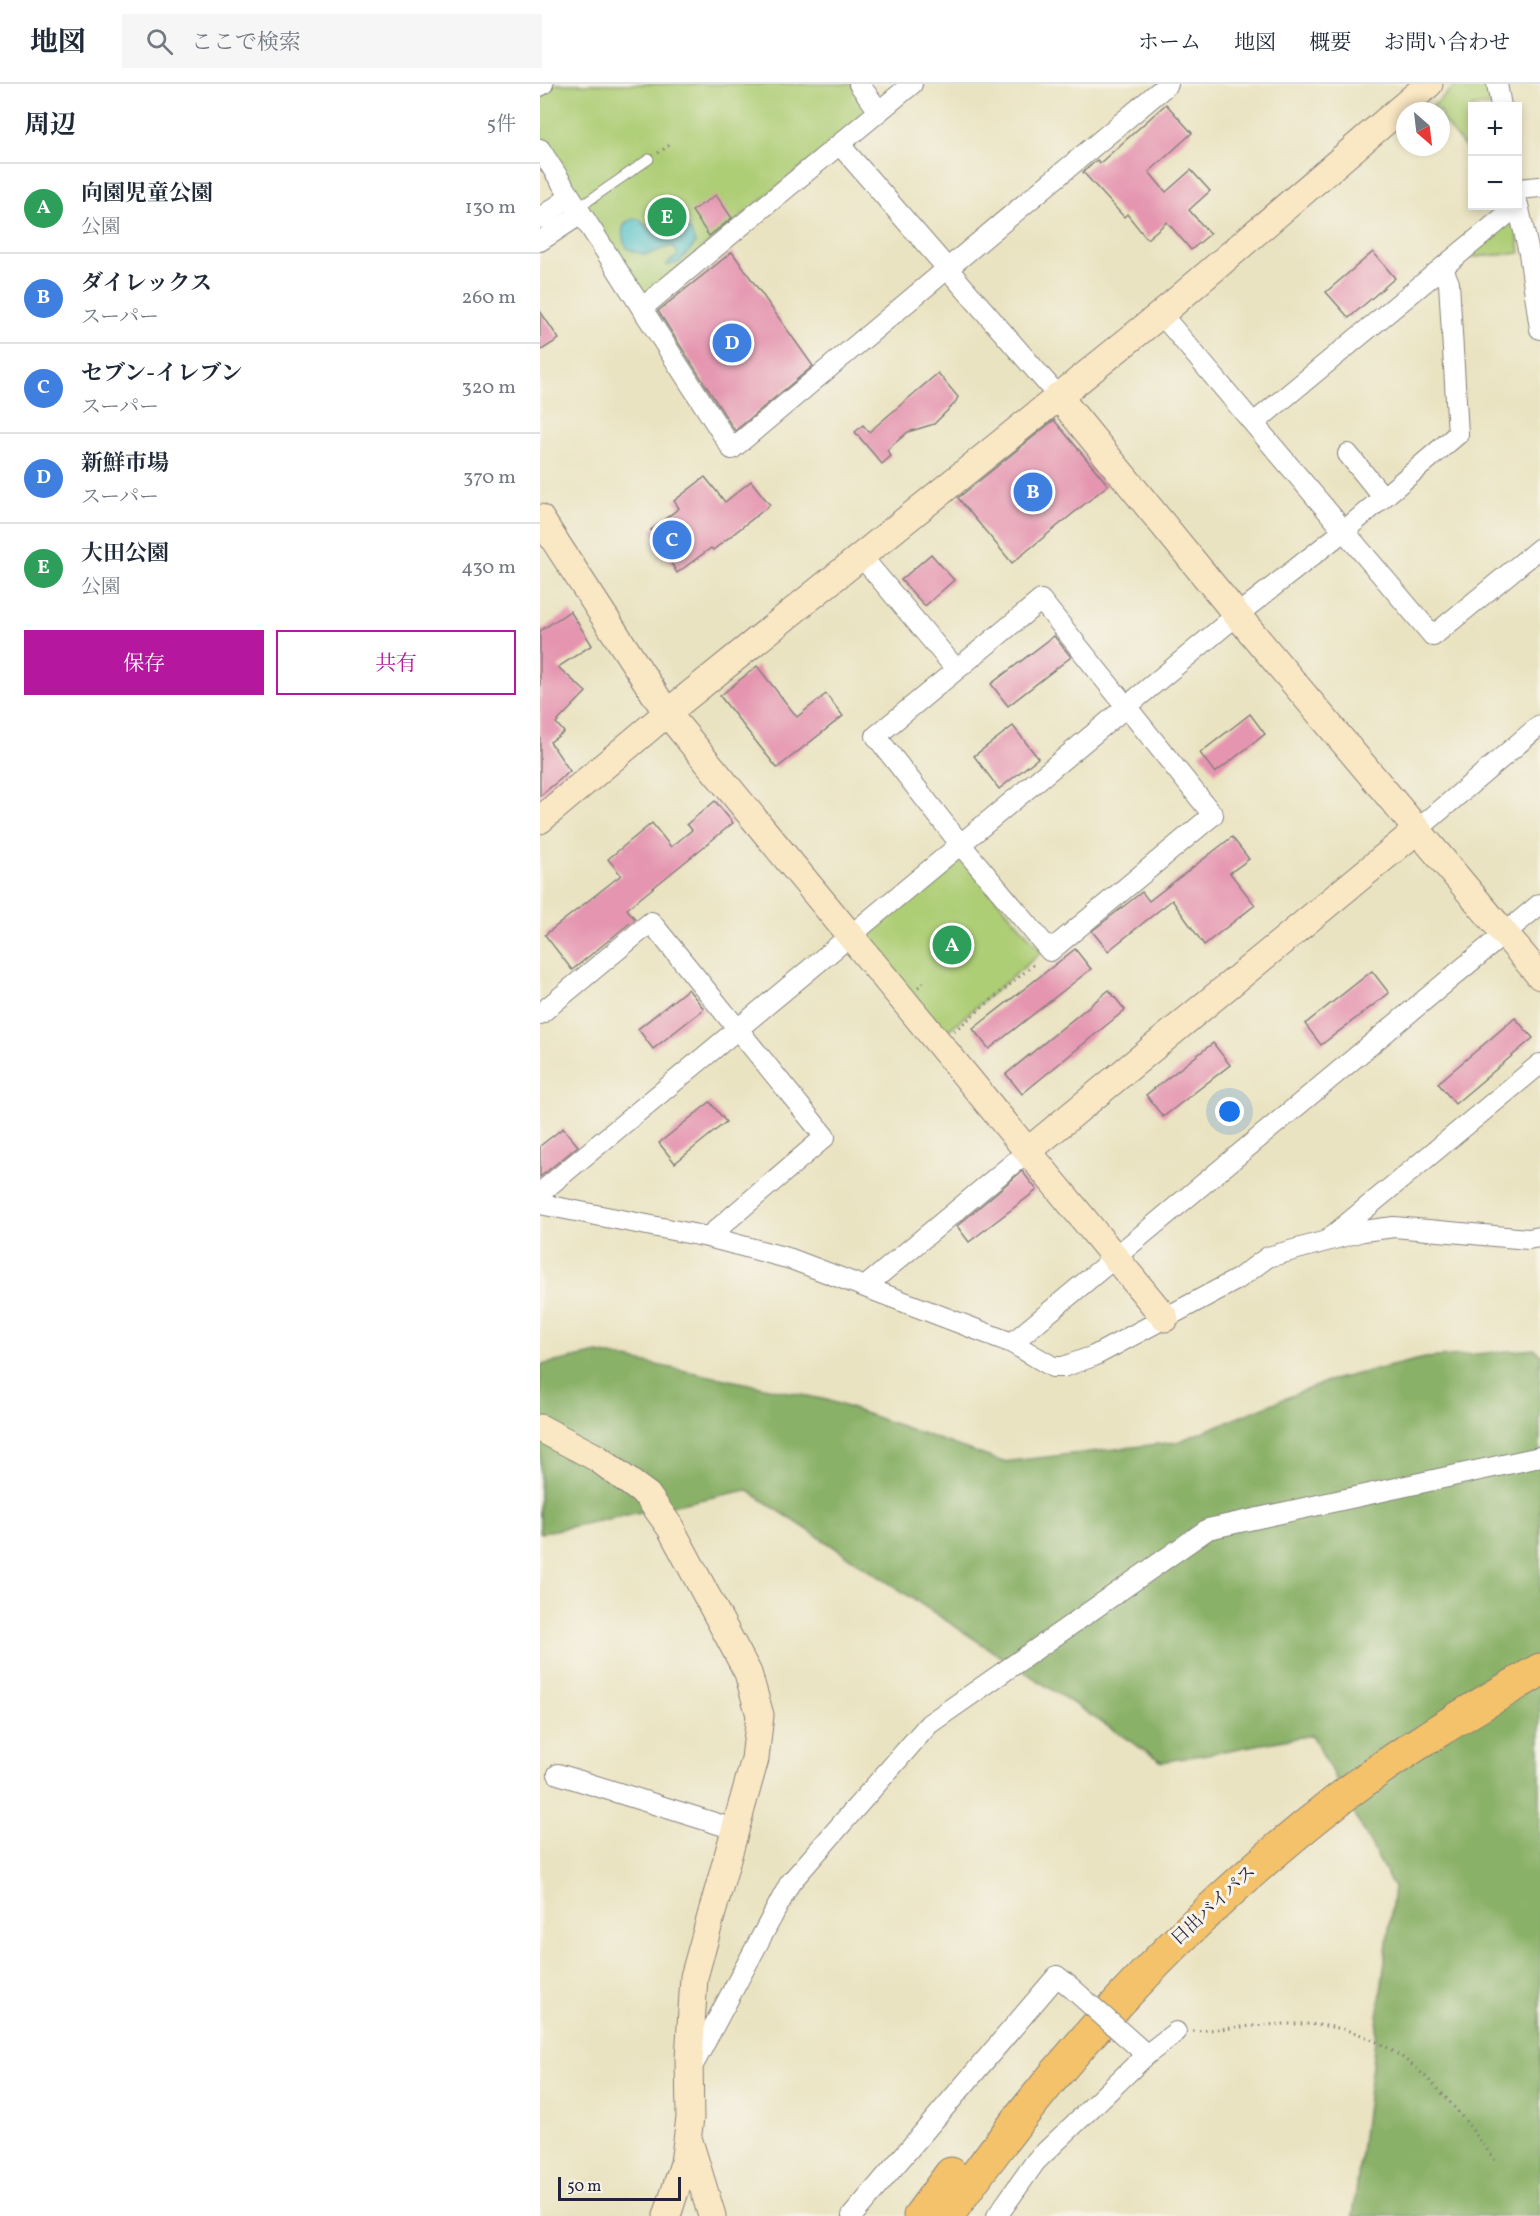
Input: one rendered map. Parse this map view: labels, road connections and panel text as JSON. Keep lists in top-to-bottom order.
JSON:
{
  "scale_bar": "50 m",
  "north": "bottom right",
  "page": {
    "header": "地図",
    "search": "ここで検索",
    "nav": [
      "ホーム",
      "地図",
      "概要",
      "お問い合わせ"
    ],
    "heading": ["周辺", "5件"],
    "map_buttons": ["+", "−"],
    "list": [
      {
        "mark": "A",
        "name": "向園児童公園",
        "note": "公園",
        "value": "130 m"
      },
      {
        "mark": "B",
        "name": "ダイレックス",
        "note": "スーパー",
        "value": "260 m"
      },
      {
        "mark": "C",
        "name": "セブン-イレブン",
        "note": "スーパー",
        "value": "320 m"
      },
      {
        "mark": "D",
        "name": "新鮮市場",
        "note": "スーパー",
        "value": "370 m"
      },
      {
        "mark": "E",
        "name": "大田公園",
        "note": "公園",
        "value": "430 m"
      }
    ],
    "pins": [
      "E",
      "D",
      "B",
      "C",
      "A"
    ],
    "buttons": ["保存", "共有"],
    "scale": "50 m"
  }
}
